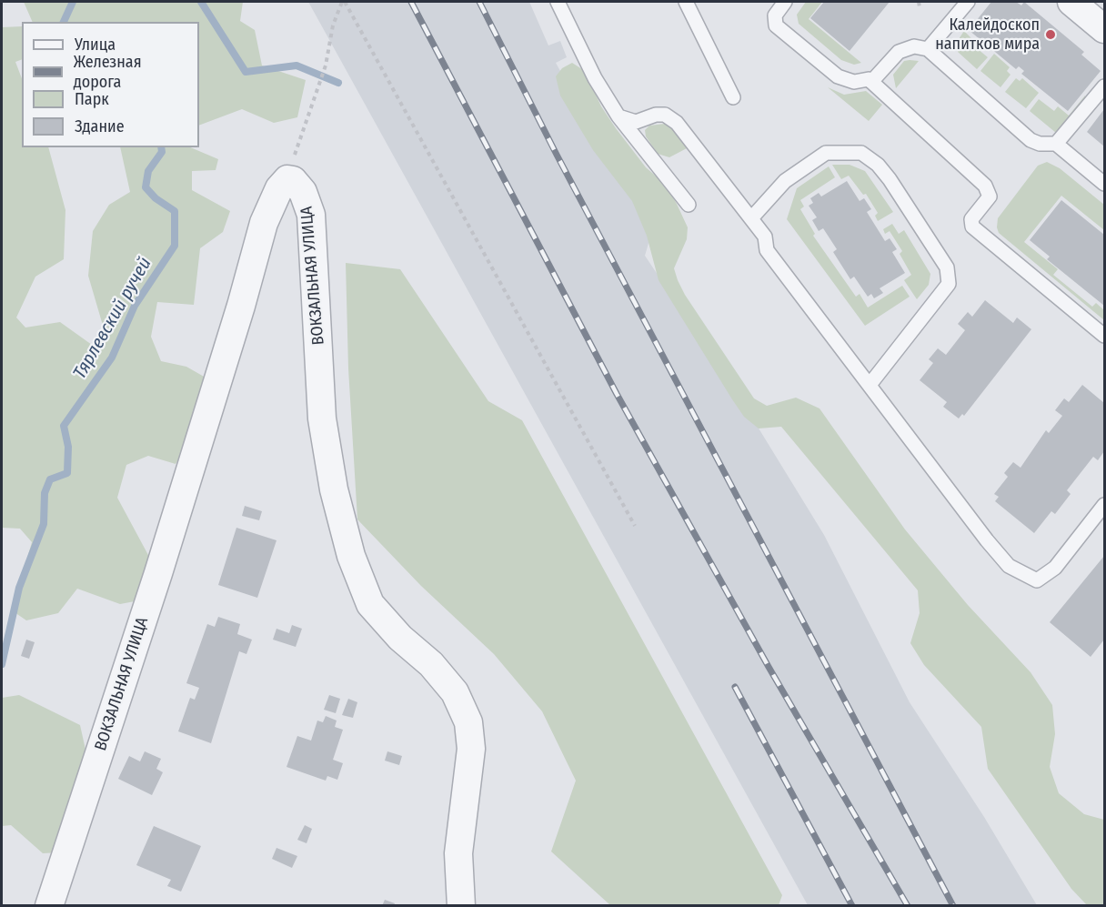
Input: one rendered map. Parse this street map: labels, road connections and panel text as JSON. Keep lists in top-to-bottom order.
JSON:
{
  "streets": {
    "street": ["ВОКЗАЛЬНАЯ УЛИЦА"]
  },
  "water": ["Тярлевский ручей"],
  "places": ["Калейдоскоп напитков мира"],
  "legend": [
    "Улица",
    "Железная дорога",
    "Парк",
    "Здание"
  ]
}
